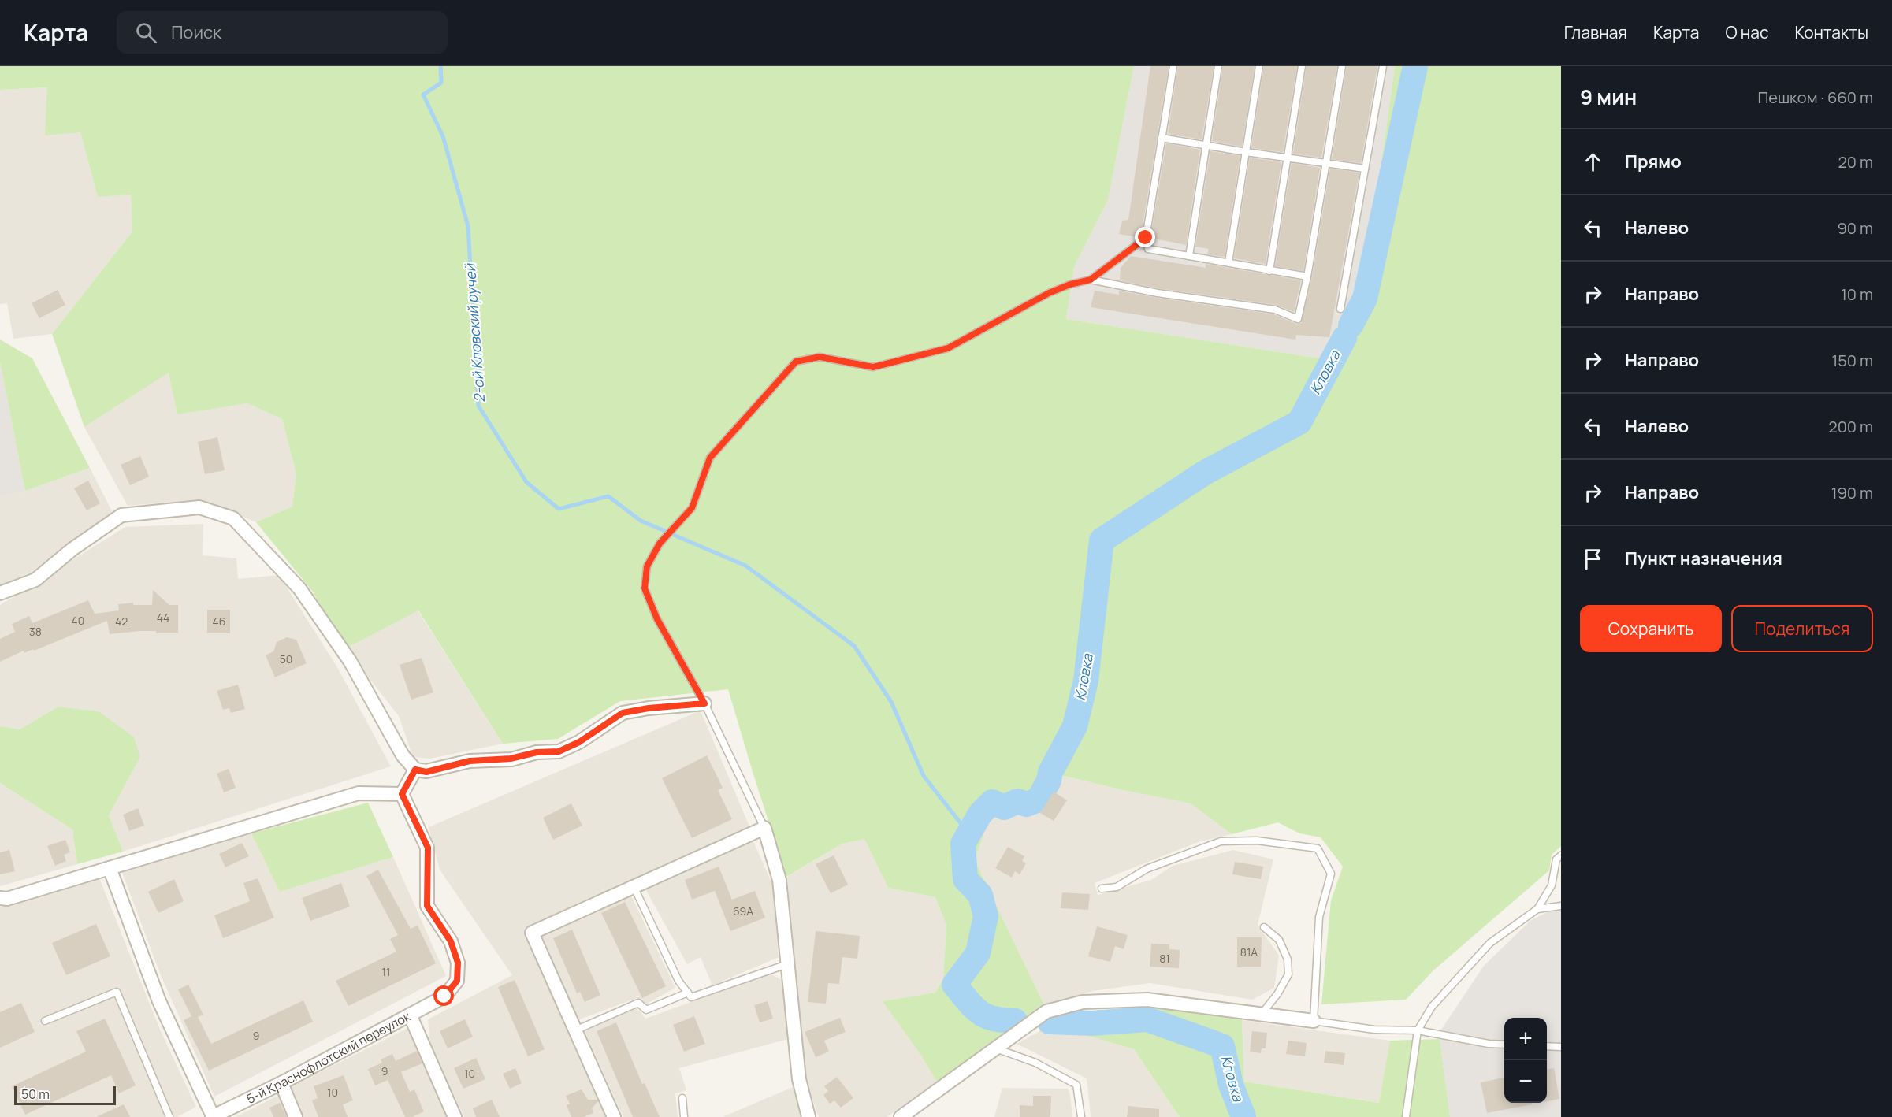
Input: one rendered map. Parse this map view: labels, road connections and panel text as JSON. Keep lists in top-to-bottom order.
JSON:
{
  "streets": {
    "street": ["5-й Краснофлотский переулок"]
  },
  "water": ["2-ой Кловский ручей", "Кловка"],
  "house_numbers": [
    "44",
    "40",
    "42",
    "46",
    "38",
    "50",
    "69А",
    "81А",
    "81",
    "11",
    "9",
    "9",
    "10",
    "10"
  ],
  "scale_bar": "50 m",
  "page": {
    "header": "Карта",
    "search": "Поиск",
    "nav": [
      "Главная",
      "Карта",
      "О нас",
      "Контакты"
    ],
    "heading": ["9 мин", "Пешком · 660 m"],
    "list": [
      ["Прямо", "20 m"],
      ["Налево", "90 m"],
      ["Направо", "10 m"],
      ["Направо", "150 m"],
      ["Налево", "200 m"],
      ["Направо", "190 m"],
      "Пункт назначения"
    ],
    "buttons": ["Сохранить", "Поделиться"],
    "map_buttons": ["+", "−"],
    "scale": "50 m"
  }
}
